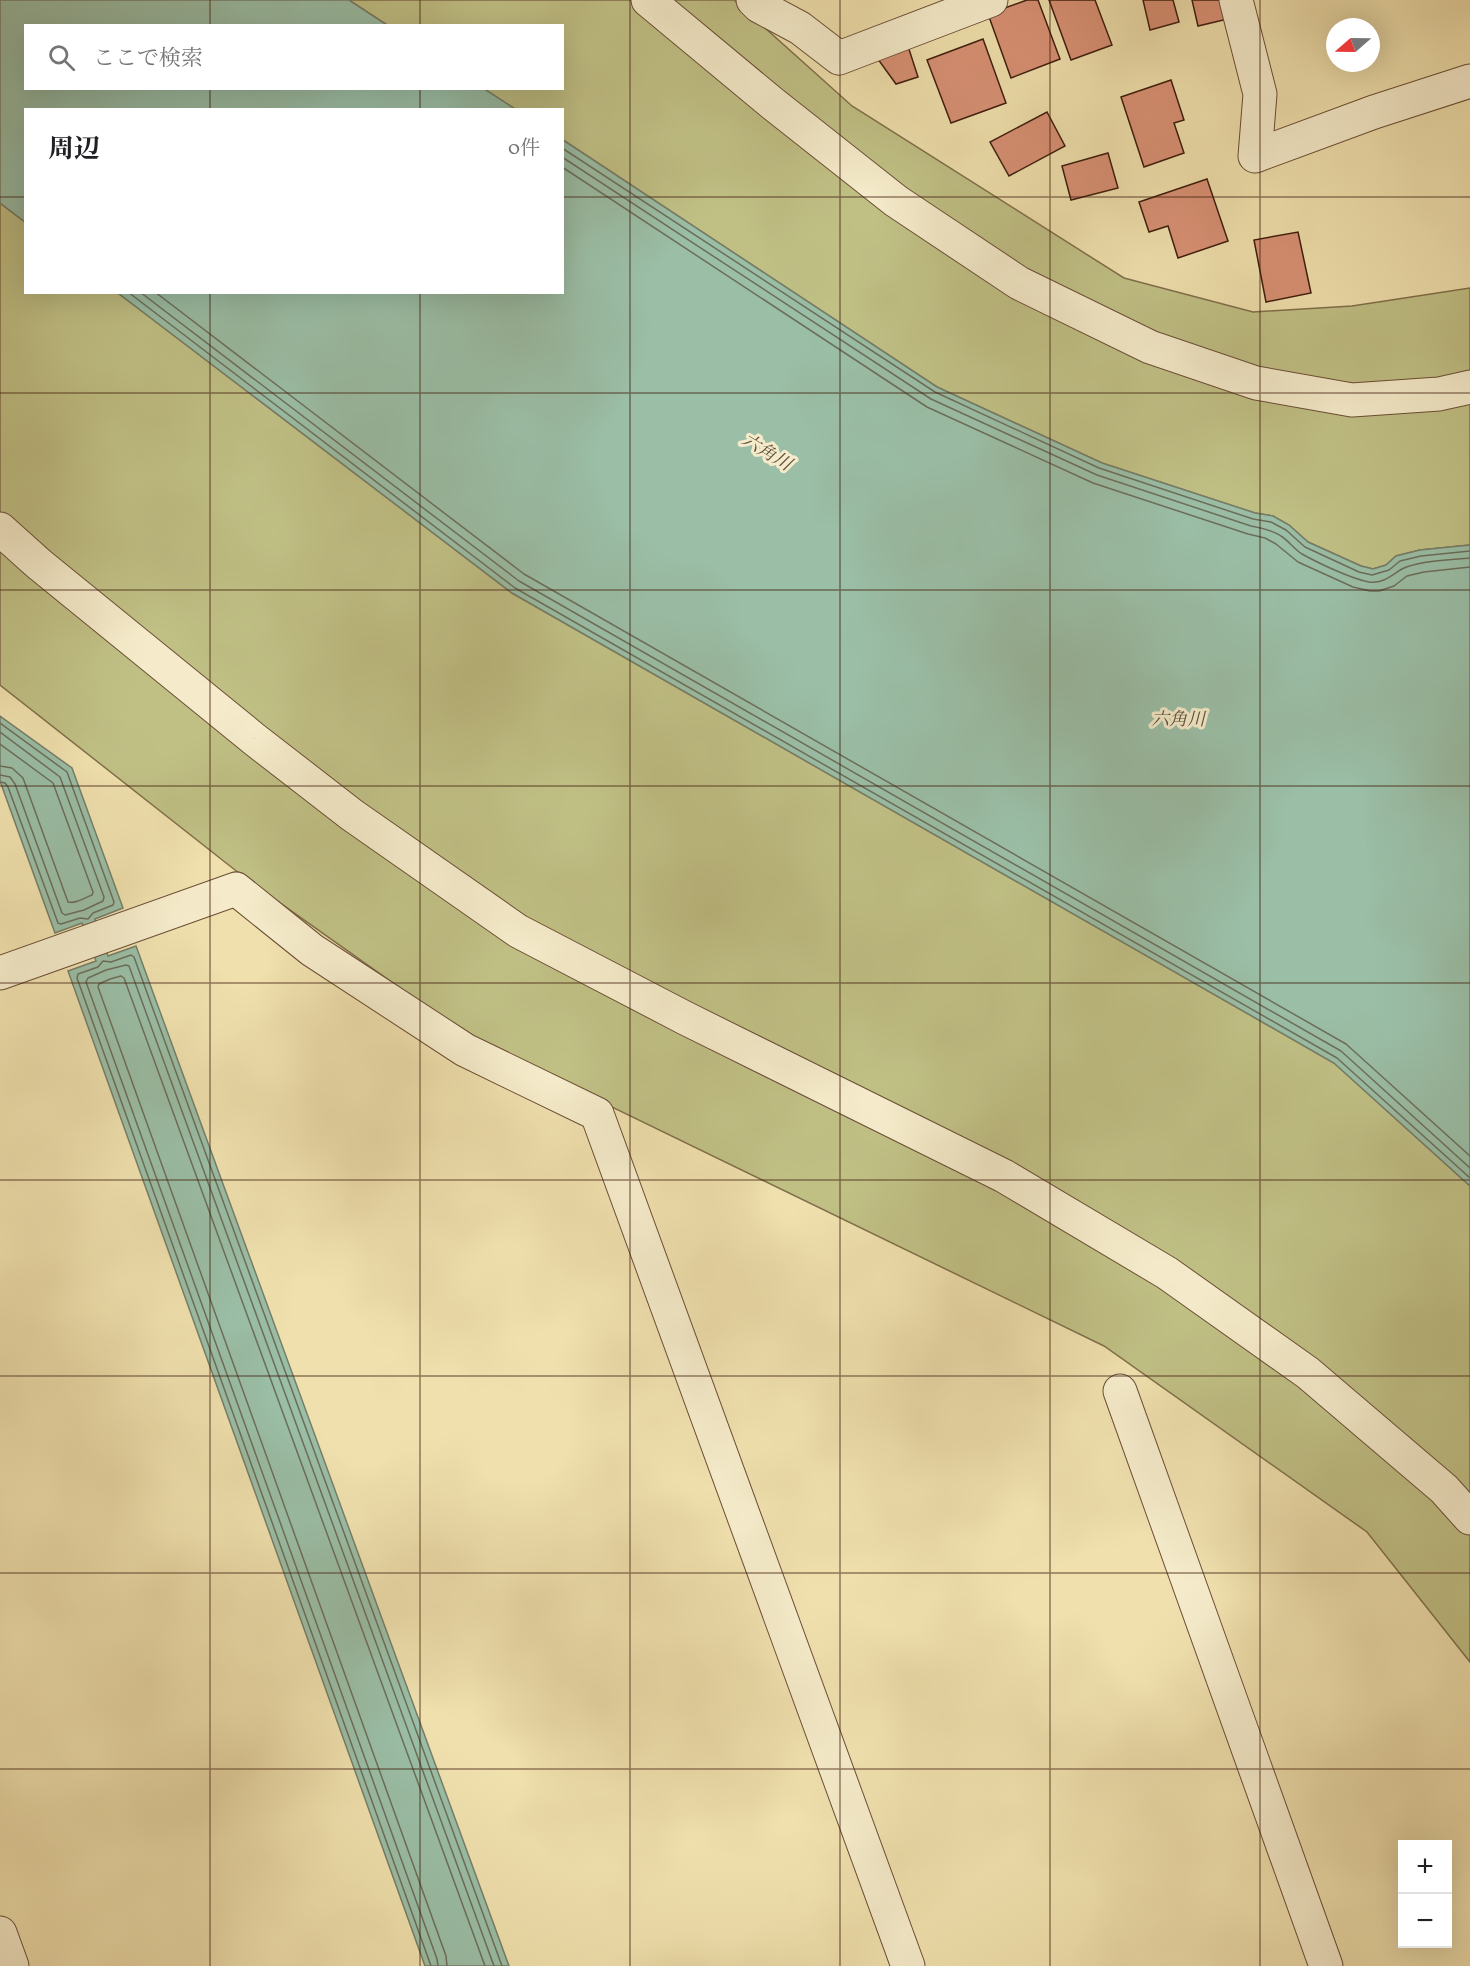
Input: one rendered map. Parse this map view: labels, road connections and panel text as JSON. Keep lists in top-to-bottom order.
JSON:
{
  "water": ["六角川"],
  "north": "left",
  "page": {
    "search": "ここで検索",
    "heading": ["周辺", "0件"],
    "map_buttons": ["+", "−"]
  }
}
